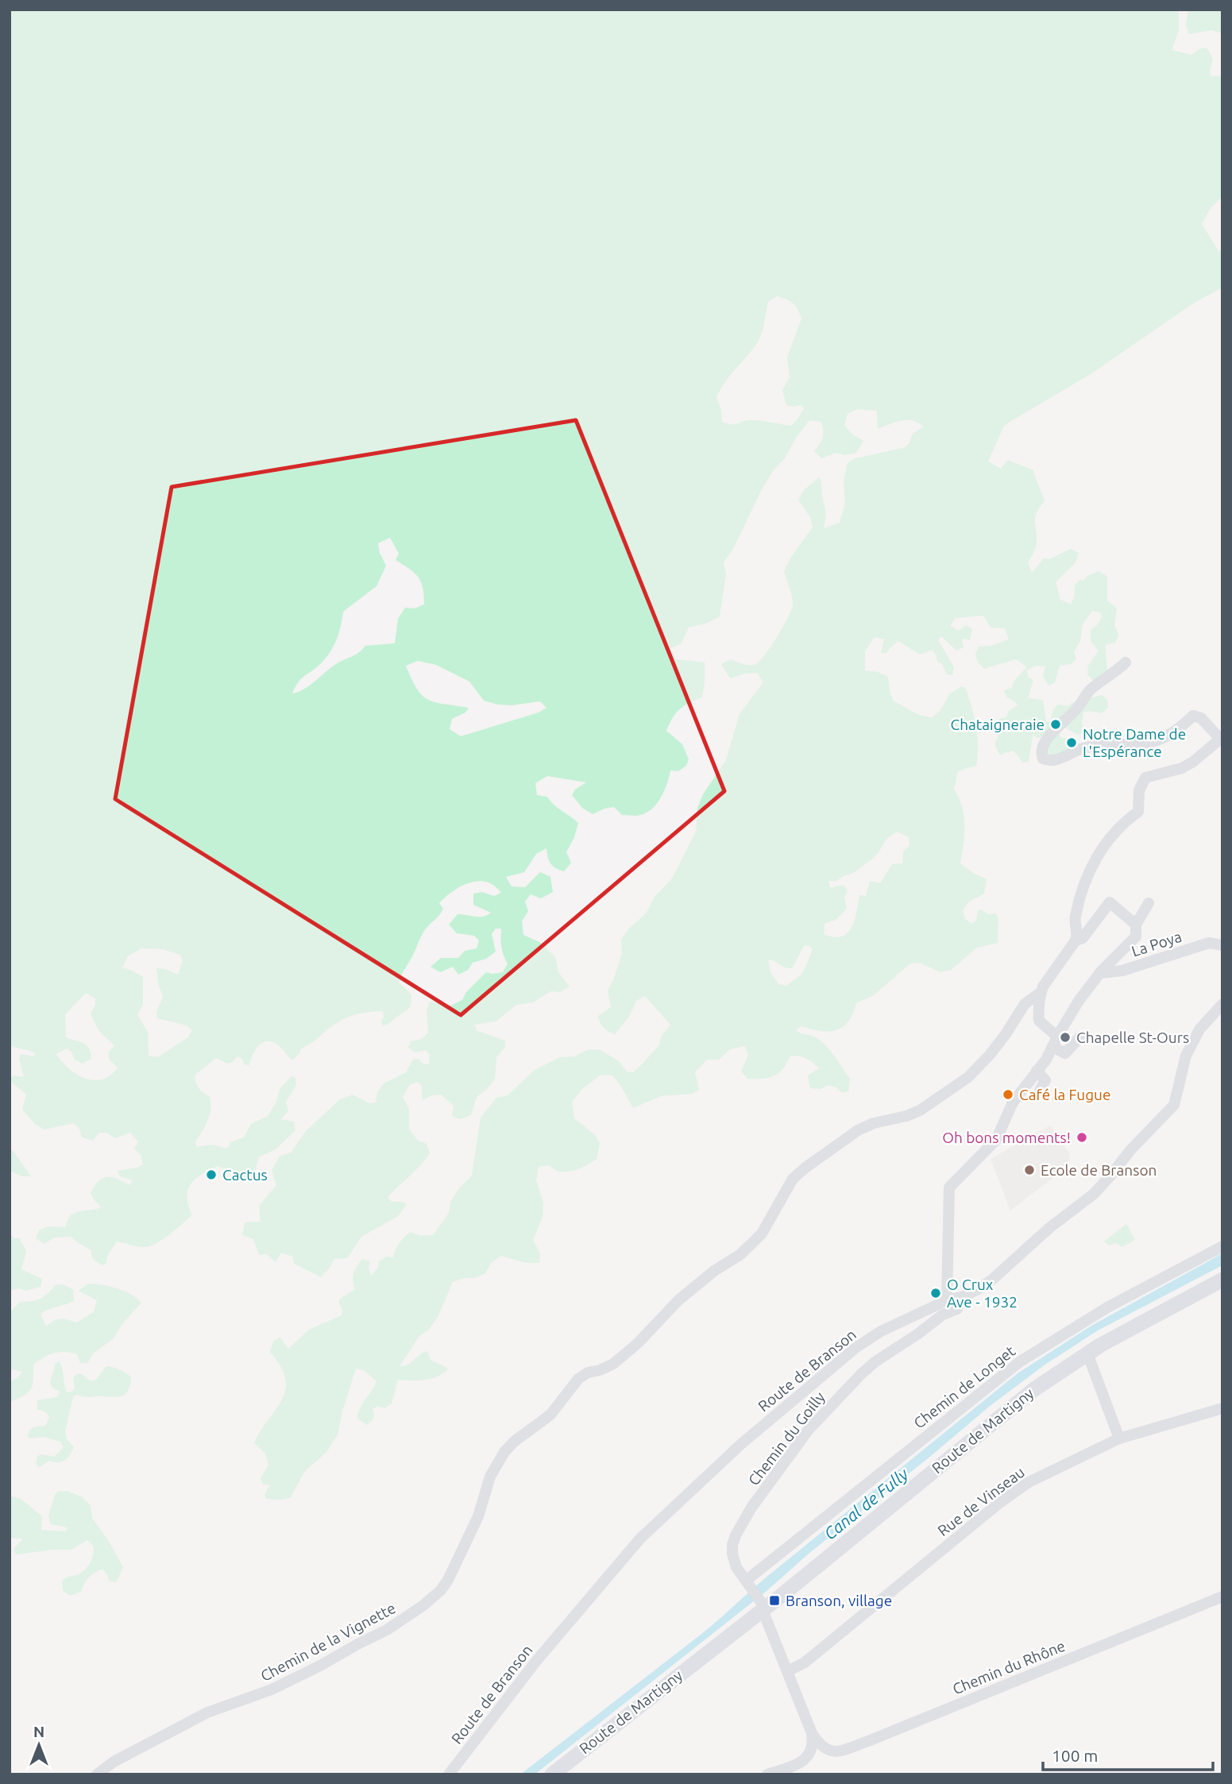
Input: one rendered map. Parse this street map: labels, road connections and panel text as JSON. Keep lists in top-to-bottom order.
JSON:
{
  "streets": {
    "main road": ["Route de Martigny"],
    "street": [
      "La Poya",
      "Route de Branson",
      "Chemin de Longet",
      "Chemin du Goilly",
      "Rue de Vinseau",
      "Chemin de la Vignette",
      "Chemin du Rhône"
    ]
  },
  "crossings": [
    ["Route de Branson", "Chemin du Goilly"],
    ["Chemin de Longet", "Chemin du Goilly"],
    ["Route de Martigny", "Chemin du Goilly"],
    ["Chemin du Goilly", "Rue de Vinseau"],
    ["Chemin du Goilly", "Chemin du Rhône"]
  ],
  "water": ["Canal de Fully"],
  "places": {
    "other": [
      "Chataigneraie",
      "Notre Dame de L'Espérance",
      "Chapelle St-Ours",
      "Café la Fugue",
      "Oh bons moments!",
      "Ecole de Branson",
      "Cactus",
      "O Crux Ave - 1932"
    ],
    "transit": ["Branson, village"]
  },
  "scale_bar": "100 m",
  "north": "top"
}
